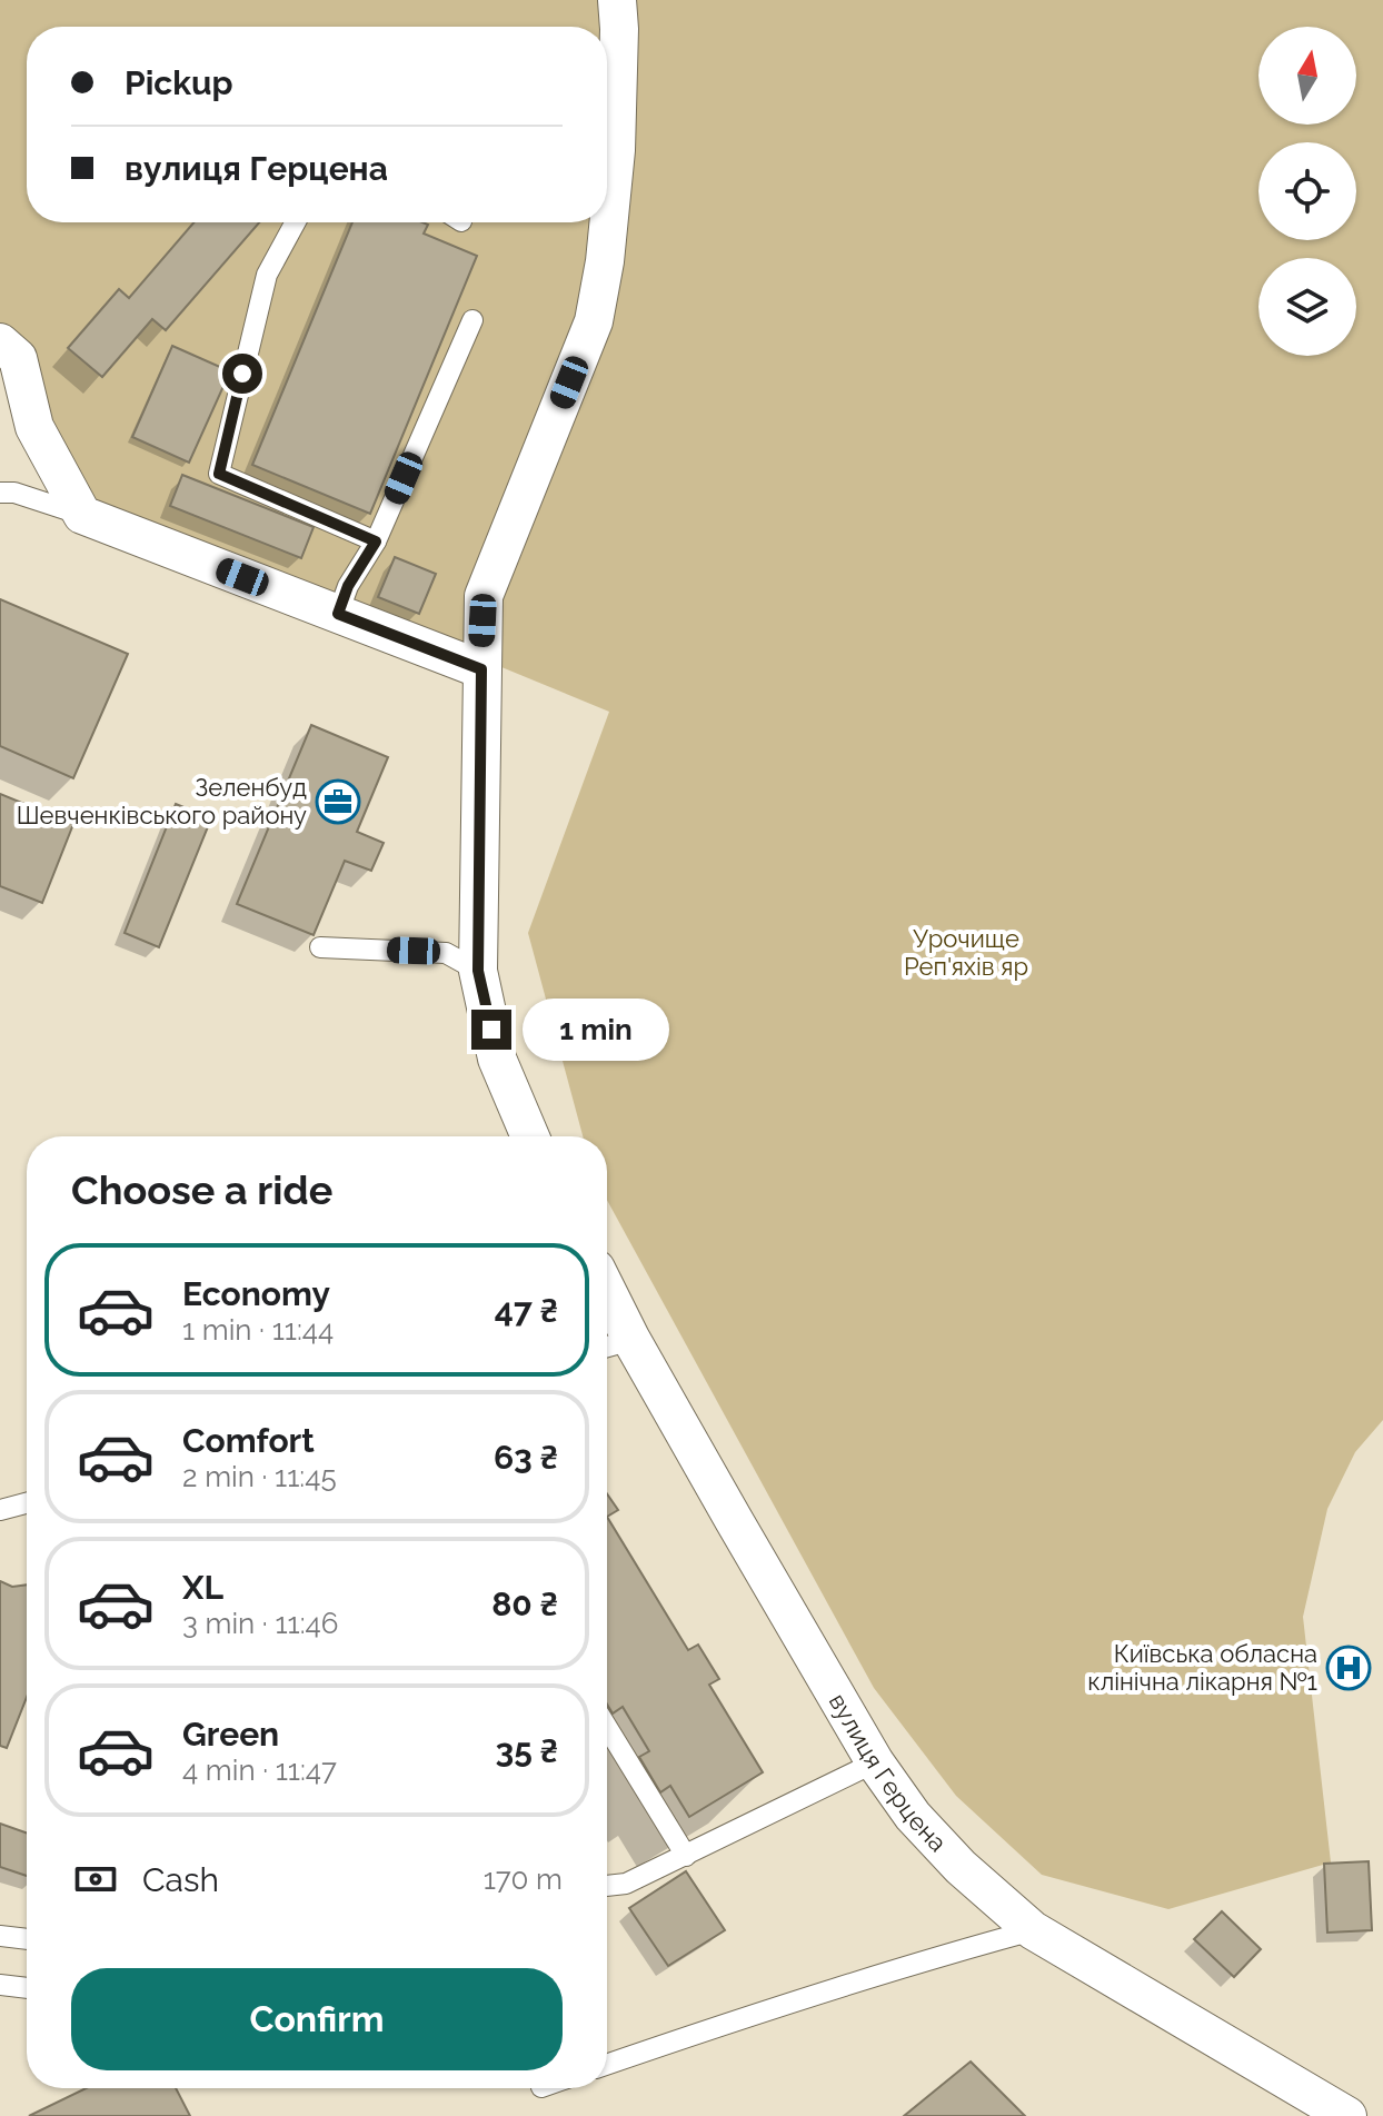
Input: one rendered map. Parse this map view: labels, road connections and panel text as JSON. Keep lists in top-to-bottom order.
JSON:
{
  "streets": {
    "street": ["вулиця Герцена"]
  },
  "parks": ["Урочище Реп'яхів яр"],
  "places": {
    "office": ["Зеленбуд Шевченківського району"],
    "hospital": ["Київська обласна клінічна лікарня №1"]
  },
  "north": "top",
  "page": {
    "banner": ["Pickup", "вулиця Герцена"],
    "bubble": "1 min",
    "heading": "Choose a ride",
    "list": [
      {
        "name": "Economy",
        "note": "1 min · 11:44",
        "value": "47 ₴"
      },
      {
        "name": "Comfort",
        "note": "2 min · 11:45",
        "value": "63 ₴"
      },
      {
        "name": "XL",
        "note": "3 min · 11:46",
        "value": "80 ₴"
      },
      {
        "name": "Green",
        "note": "4 min · 11:47",
        "value": "35 ₴"
      }
    ],
    "pay": ["Cash", "170 m"],
    "buttons": "Confirm"
  }
}
